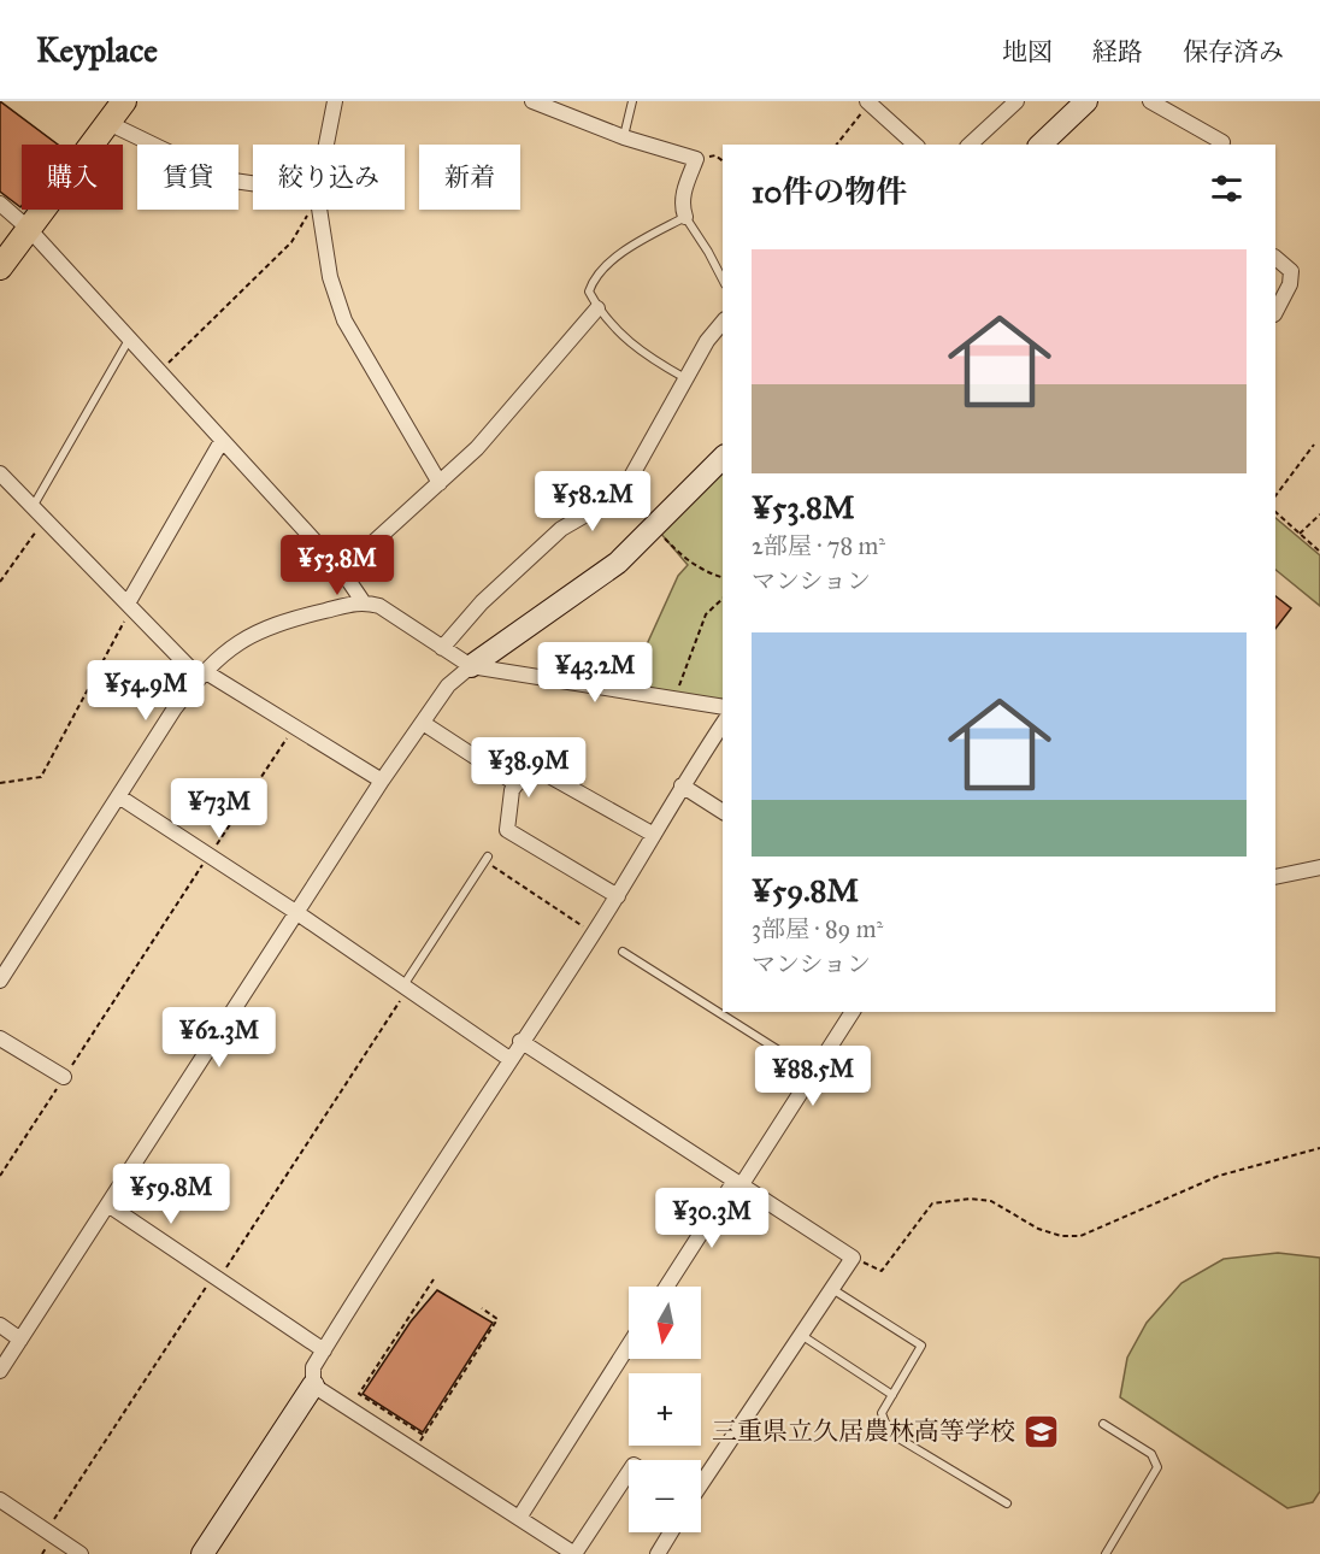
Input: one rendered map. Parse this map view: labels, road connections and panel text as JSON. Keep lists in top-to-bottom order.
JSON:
{
  "places": {
    "school or university": ["三重県立久居農林高等学校"]
  },
  "north": "bottom",
  "page": {
    "header": "Keyplace",
    "nav": ["地図", "経路", "保存済み"],
    "chip": [
      "購入",
      "賃貸",
      "絞り込み",
      "新着"
    ],
    "heading": "10件の物件",
    "list": [
      {
        "name": "¥53.8M",
        "note": "2部屋 · 78 m² · マンション"
      },
      {
        "name": "¥59.8M",
        "note": "3部屋 · 89 m² · マンション"
      }
    ],
    "price": [
      "¥58.2M",
      "¥53.8M",
      "¥43.2M",
      "¥54.9M",
      "¥38.9M",
      "¥73M",
      "¥62.3M",
      "¥88.5M",
      "¥59.8M",
      "¥30.3M"
    ],
    "map_buttons": ["+", "−"]
  }
}
